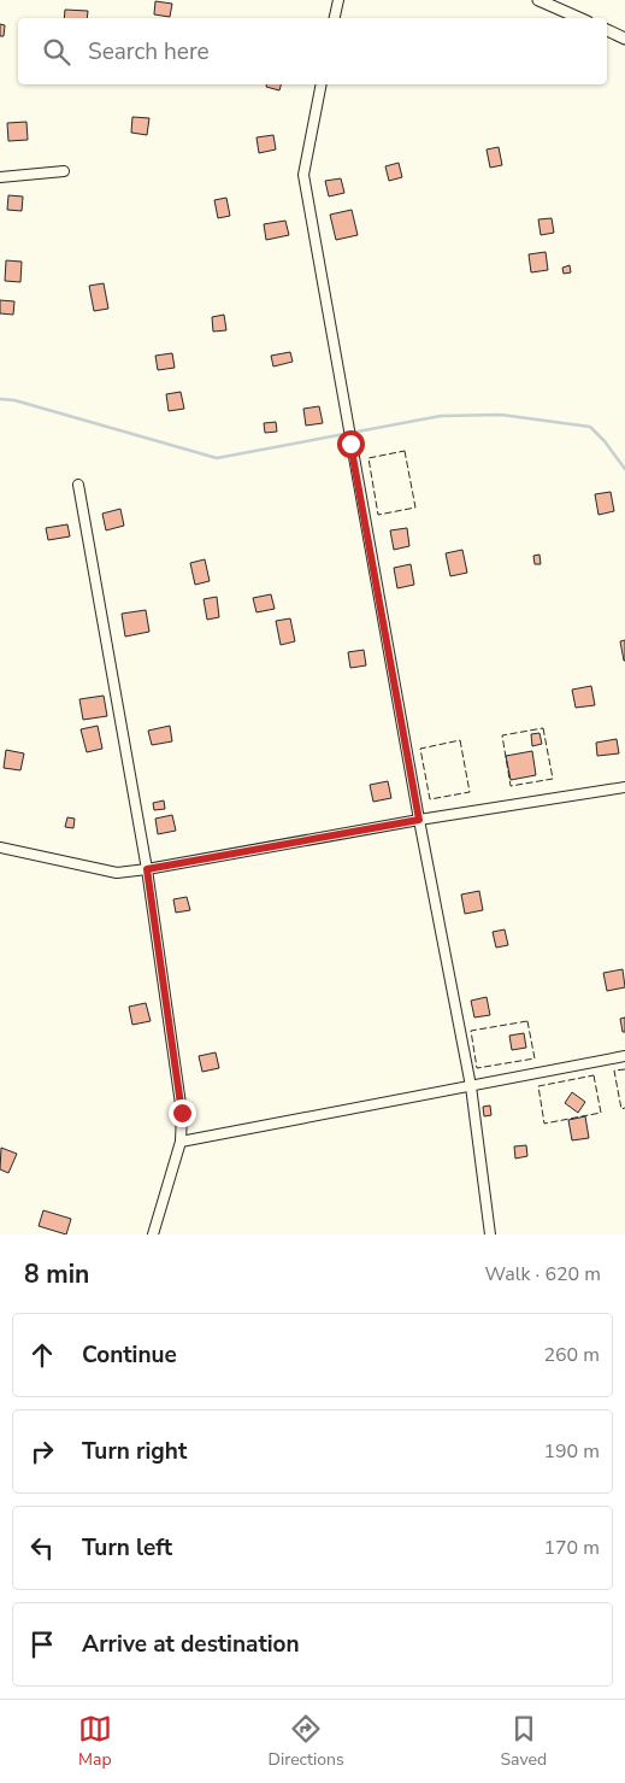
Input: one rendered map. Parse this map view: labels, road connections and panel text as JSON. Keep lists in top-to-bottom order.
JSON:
{
  "page": {
    "search": "Search here",
    "heading": ["8 min", "Walk · 620 m"],
    "list": [
      ["Continue", "260 m"],
      ["Turn right", "190 m"],
      ["Turn left", "170 m"],
      "Arrive at destination"
    ],
    "nav": ["Map", "Directions", "Saved"]
  }
}
